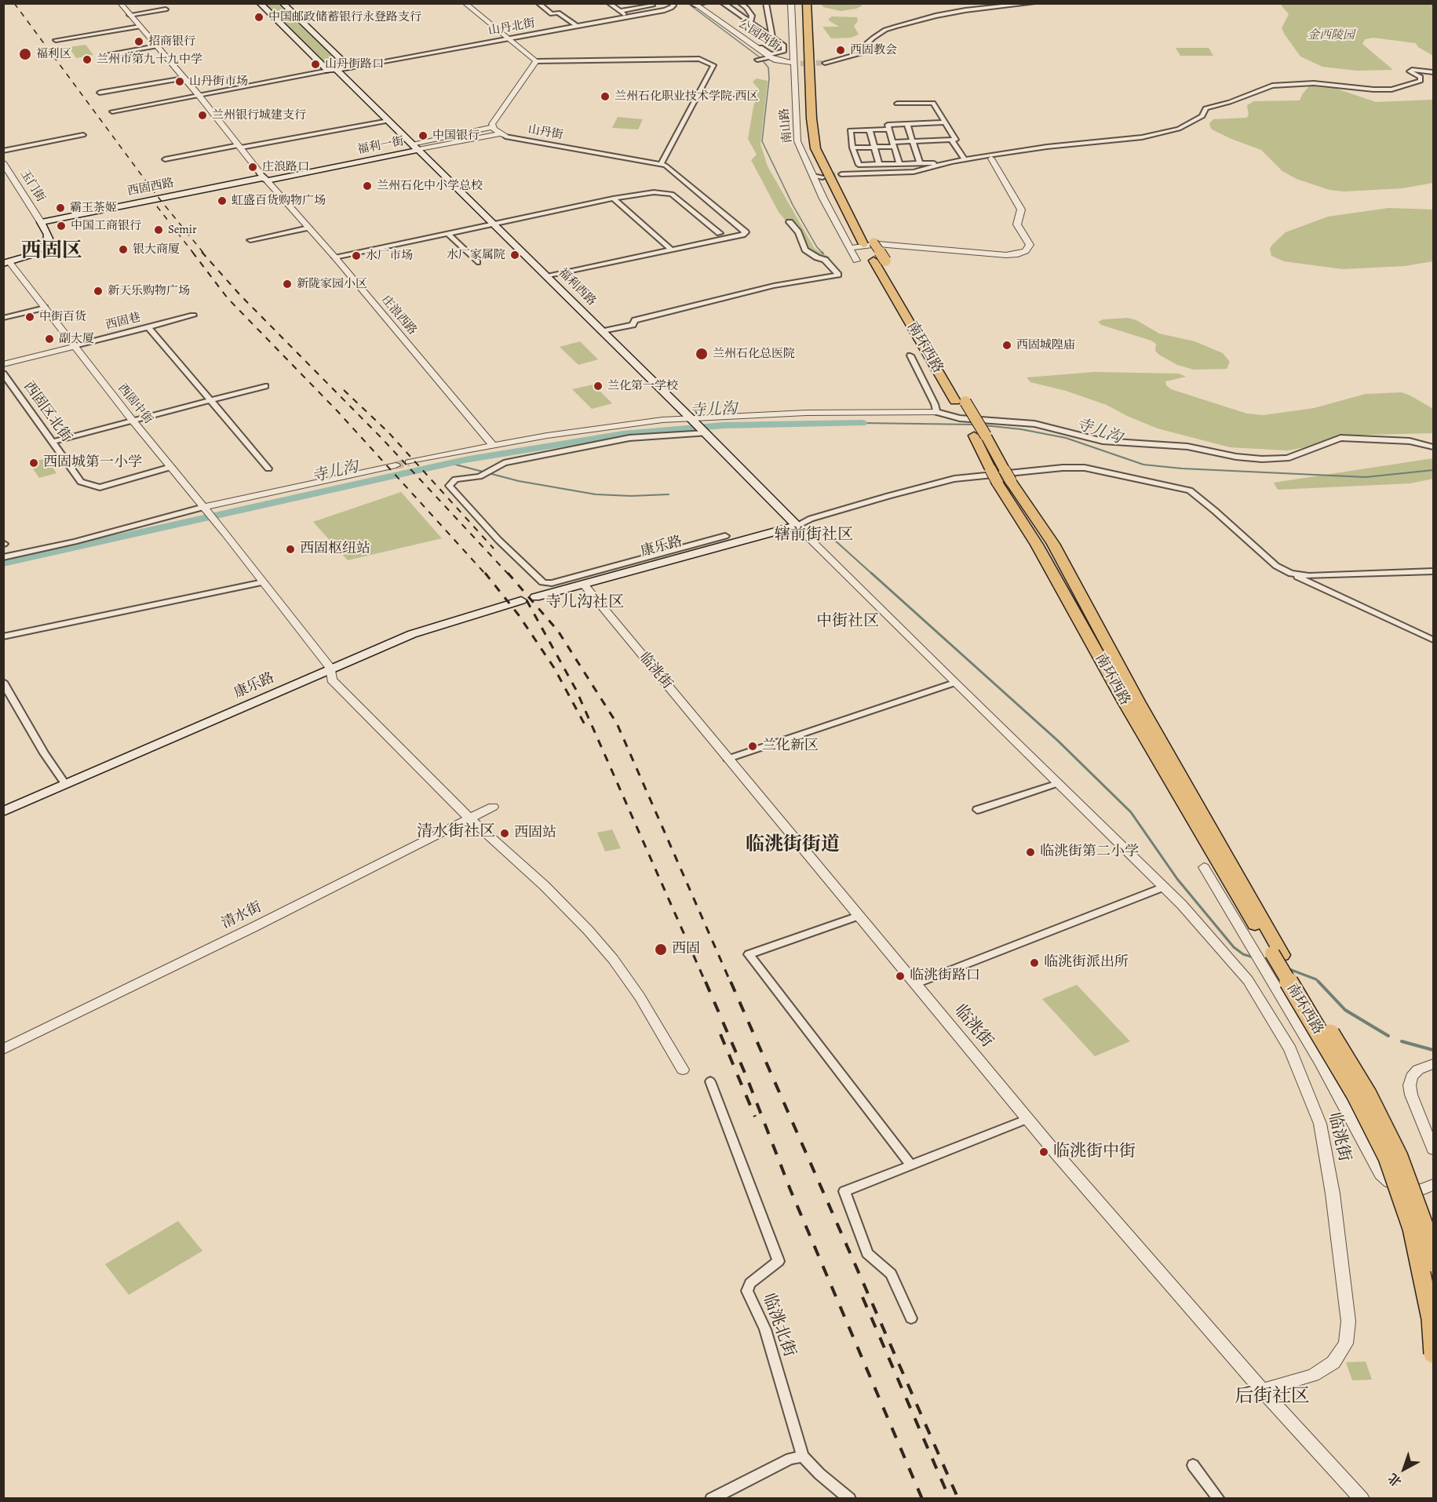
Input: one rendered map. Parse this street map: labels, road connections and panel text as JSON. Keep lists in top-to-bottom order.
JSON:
{
  "streets": {
    "highway": ["南环西路"],
    "main road": [
      "福利一街",
      "西固西路",
      "福利西路",
      "康乐路"
    ],
    "street": [
      "山丹北街",
      "公园西街",
      "南山路",
      "山丹街",
      "玉门街",
      "庄浪西路",
      "西固巷",
      "西固中街",
      "西固区北街",
      "临洮街",
      "清水街",
      "临洮北街"
    ]
  },
  "crossings": [
    ["公园西街", "南山路"],
    ["山丹街", "福利一街"],
    ["福利一街", "西固西路"],
    ["福利一街", "福利西路"],
    ["福利一街", "庄浪西路"],
    ["玉门街", "西固西路"],
    ["西固西路", "庄浪西路"],
    ["福利西路", "康乐路"],
    ["福利西路", "临洮街"],
    ["西固巷", "西固中街"],
    ["西固中街", "西固区北街"],
    ["西固中街", "康乐路"],
    ["西固中街", "清水街"],
    ["康乐路", "临洮街"]
  ],
  "districts": [
    "西固区",
    "辖前街社区",
    "寺儿沟社区",
    "中街社区",
    "清水街社区",
    "临洮街街道",
    "后街社区"
  ],
  "water": ["寺儿沟"],
  "parks": ["金西陵园"],
  "places": [
    "中国邮政储蓄银行永登路支行",
    "招商银行",
    "西固教会",
    "福利区",
    "兰州市第九十九中学",
    "山丹街路口",
    "山丹街市场",
    "兰州石化职业技术学院·西区",
    "兰州银行城建支行",
    "中国银行",
    "庄浪路口",
    "兰州石化中小学总校",
    "虹盛百货购物广场",
    "霸王茶姬",
    "中国工商银行",
    "Semir",
    "银大商厦",
    "水厂家属院",
    "水厂市场",
    "新陇家园小区",
    "新天乐购物广场",
    "中街百货",
    "副大厦",
    "西固城隍庙",
    "兰州石化总医院",
    "兰化第一学校",
    "西固城第一小学",
    "西固枢纽站",
    "兰化新区",
    "西固站",
    "临洮街第二小学",
    "西固",
    "临洮街派出所",
    "临洮街路口",
    "临洮街中街"
  ],
  "north": "bottom left"
}
